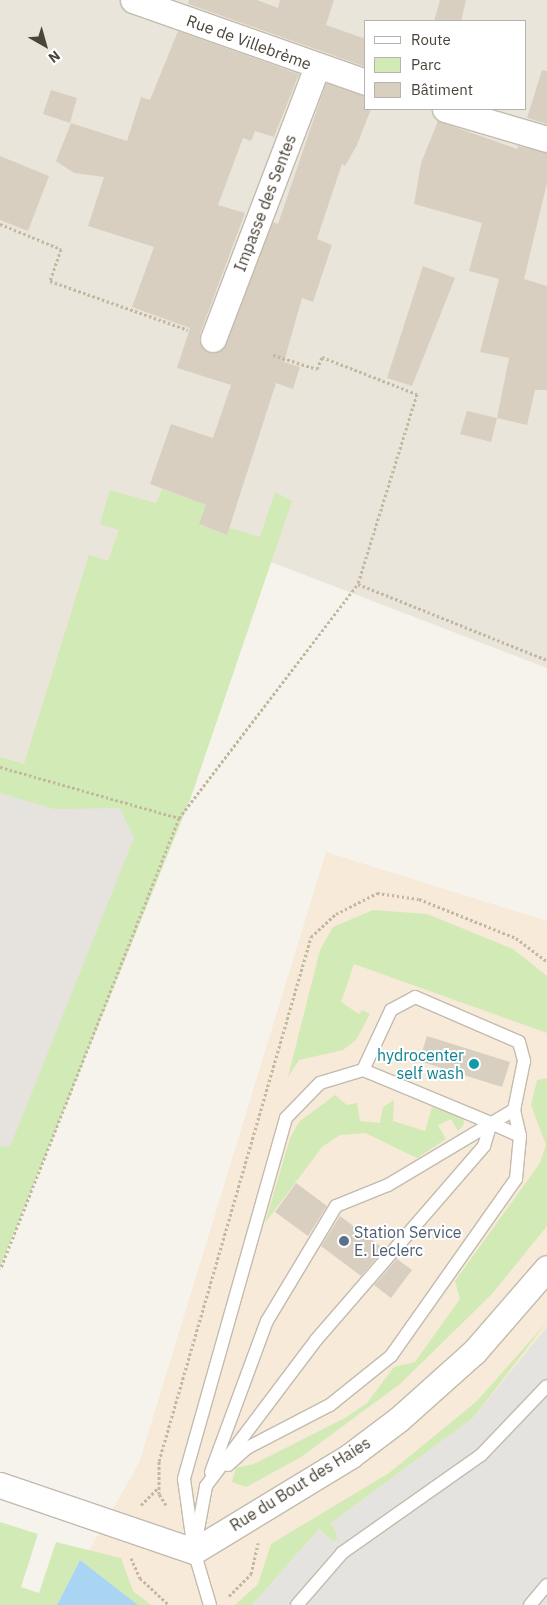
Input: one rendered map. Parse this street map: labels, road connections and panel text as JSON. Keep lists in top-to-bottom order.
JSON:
{
  "streets": {
    "street": ["Rue de Villebrème", "Impasse des Sentes", "Rue du Bout des Haies"]
  },
  "crossings": [
    ["Rue de Villebrème", "Impasse des Sentes"]
  ],
  "places": ["hydrocenter self wash", "Station Service E. Leclerc"],
  "legend": ["Route", "Parc", "Bâtiment"],
  "north": "bottom right"
}
